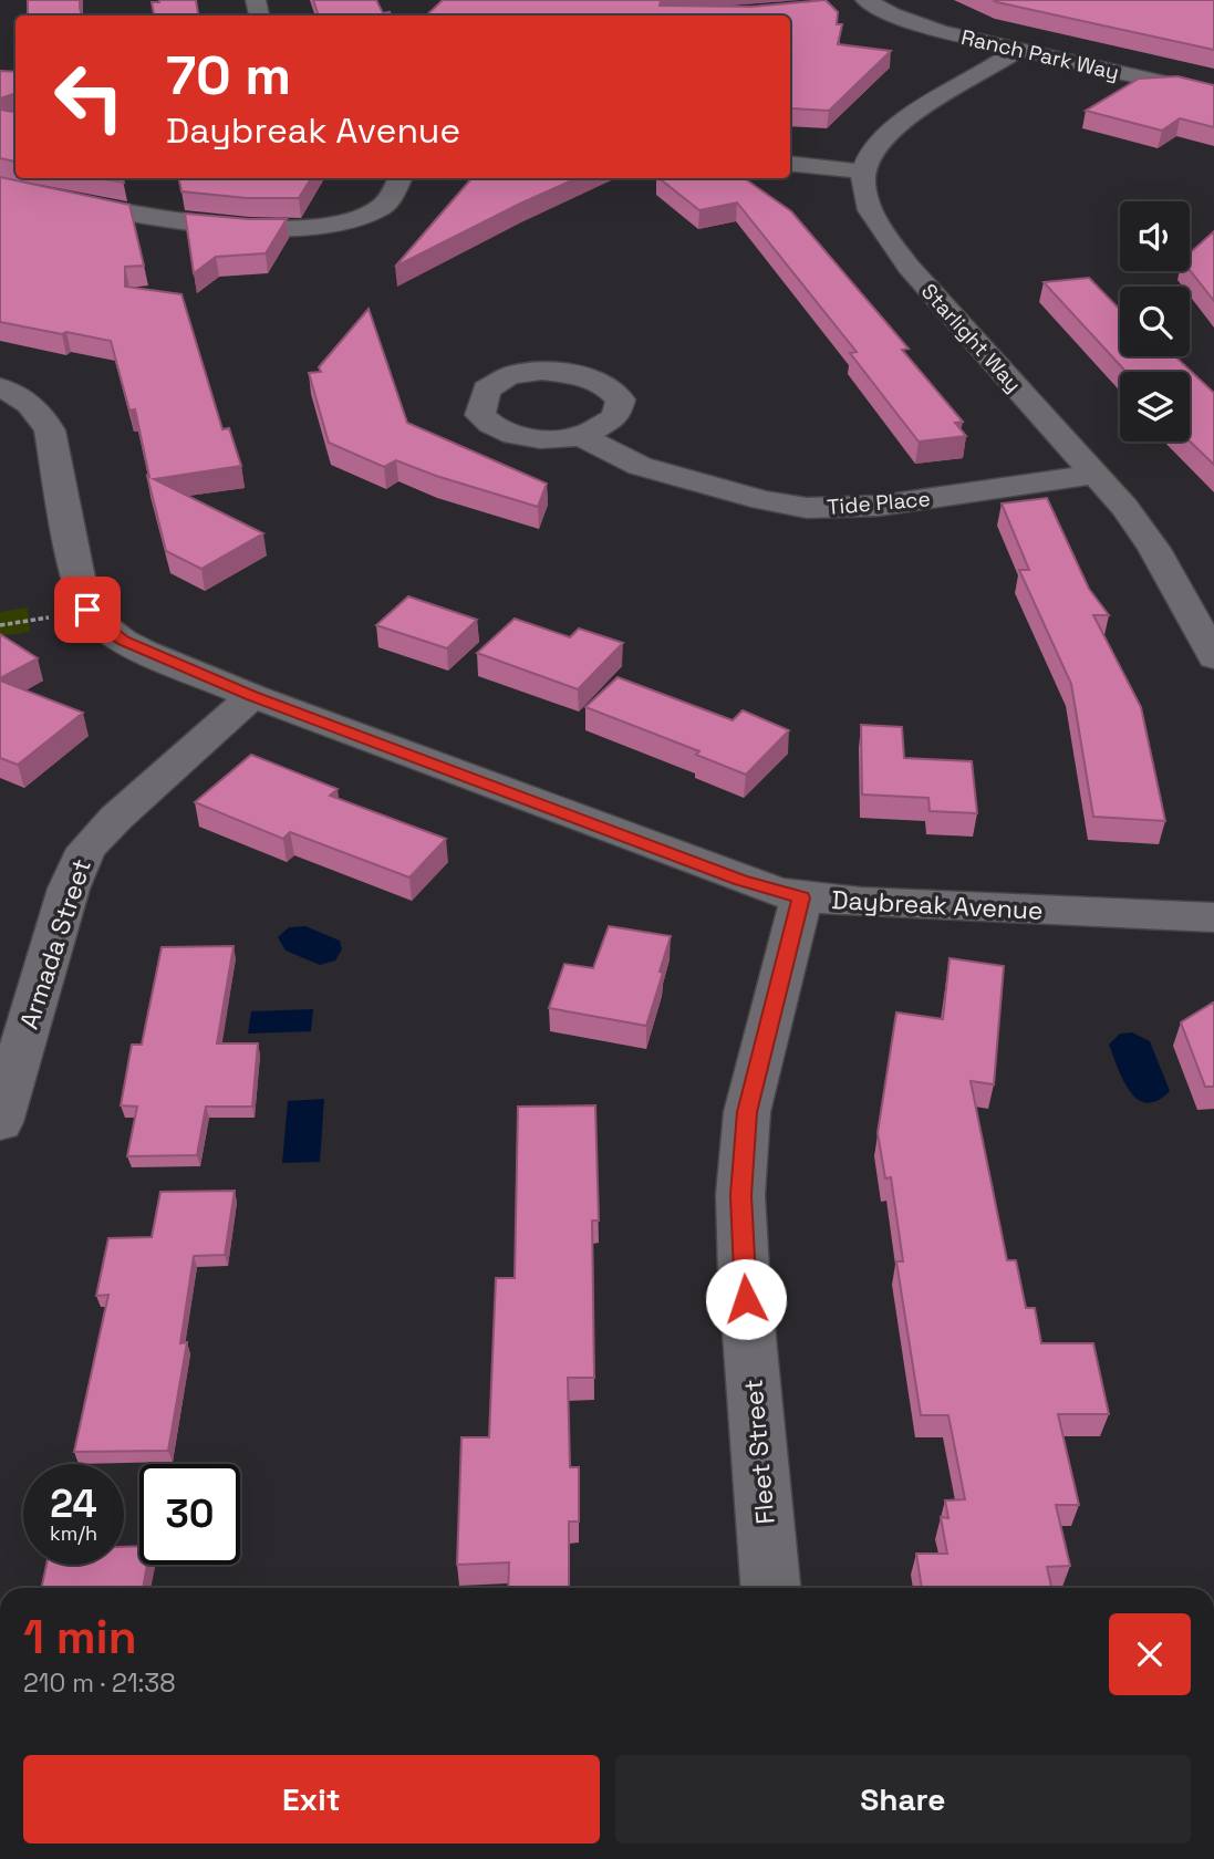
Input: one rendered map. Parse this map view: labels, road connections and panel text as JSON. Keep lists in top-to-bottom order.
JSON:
{
  "streets": {
    "street": [
      "Ranch Park Way",
      "Starlight Way",
      "Tide Place",
      "Daybreak Avenue",
      "Armada Street",
      "Fleet Street"
    ]
  },
  "crossings": [
    ["Starlight Way", "Tide Place"],
    ["Daybreak Avenue", "Armada Street"],
    ["Daybreak Avenue", "Fleet Street"]
  ],
  "page": {
    "turn": ["70 m", "Daybreak Avenue"],
    "speed": "24 km/h",
    "limit": "30",
    "heading": ["1 min", "210 m · 21:38"],
    "buttons": ["Exit", "Share"]
  }
}
